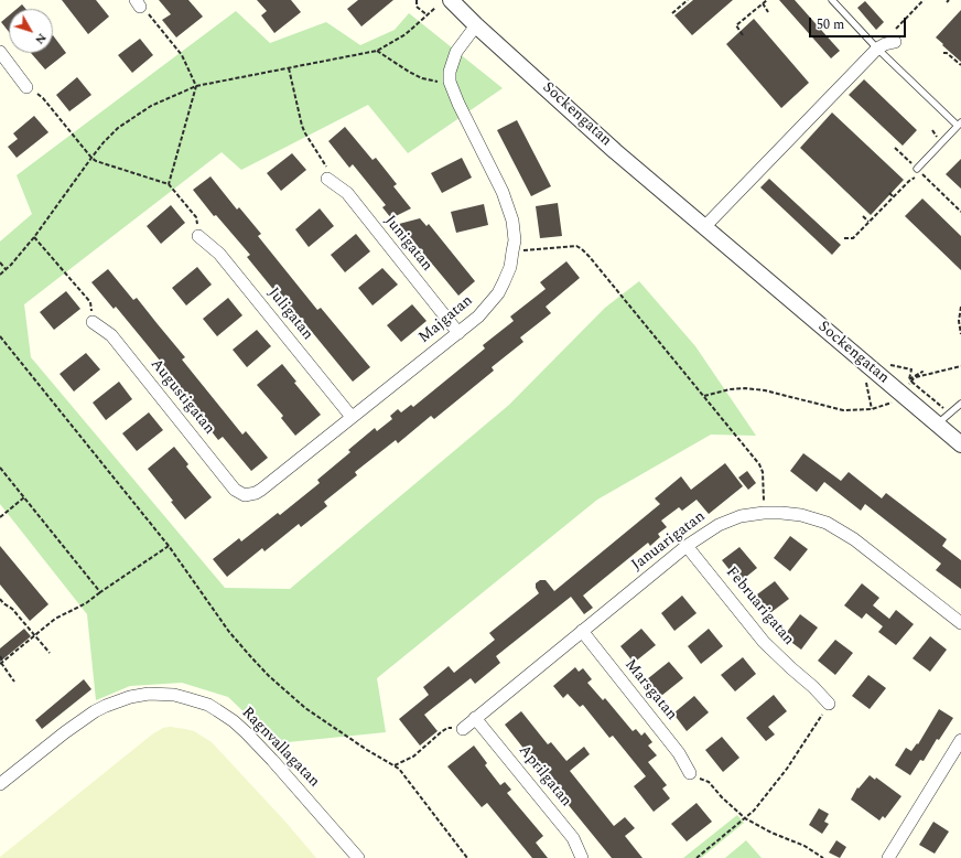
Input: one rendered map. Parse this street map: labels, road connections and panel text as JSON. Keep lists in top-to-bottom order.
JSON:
{
  "streets": {
    "street": [
      "Sockengatan",
      "Junigatan",
      "Juligatan",
      "Majgatan",
      "Augustigatan",
      "Januarigatan",
      "Februarigatan",
      "Marsgatan",
      "Ragnvallagatan",
      "Aprilgatan"
    ]
  },
  "crossings": [
    ["Junigatan", "Majgatan"],
    ["Juligatan", "Majgatan"],
    ["Majgatan", "Augustigatan"],
    ["Januarigatan", "Februarigatan"],
    ["Januarigatan", "Marsgatan"],
    ["Januarigatan", "Aprilgatan"]
  ],
  "scale_bar": "50 m",
  "north": "bottom right"
}
